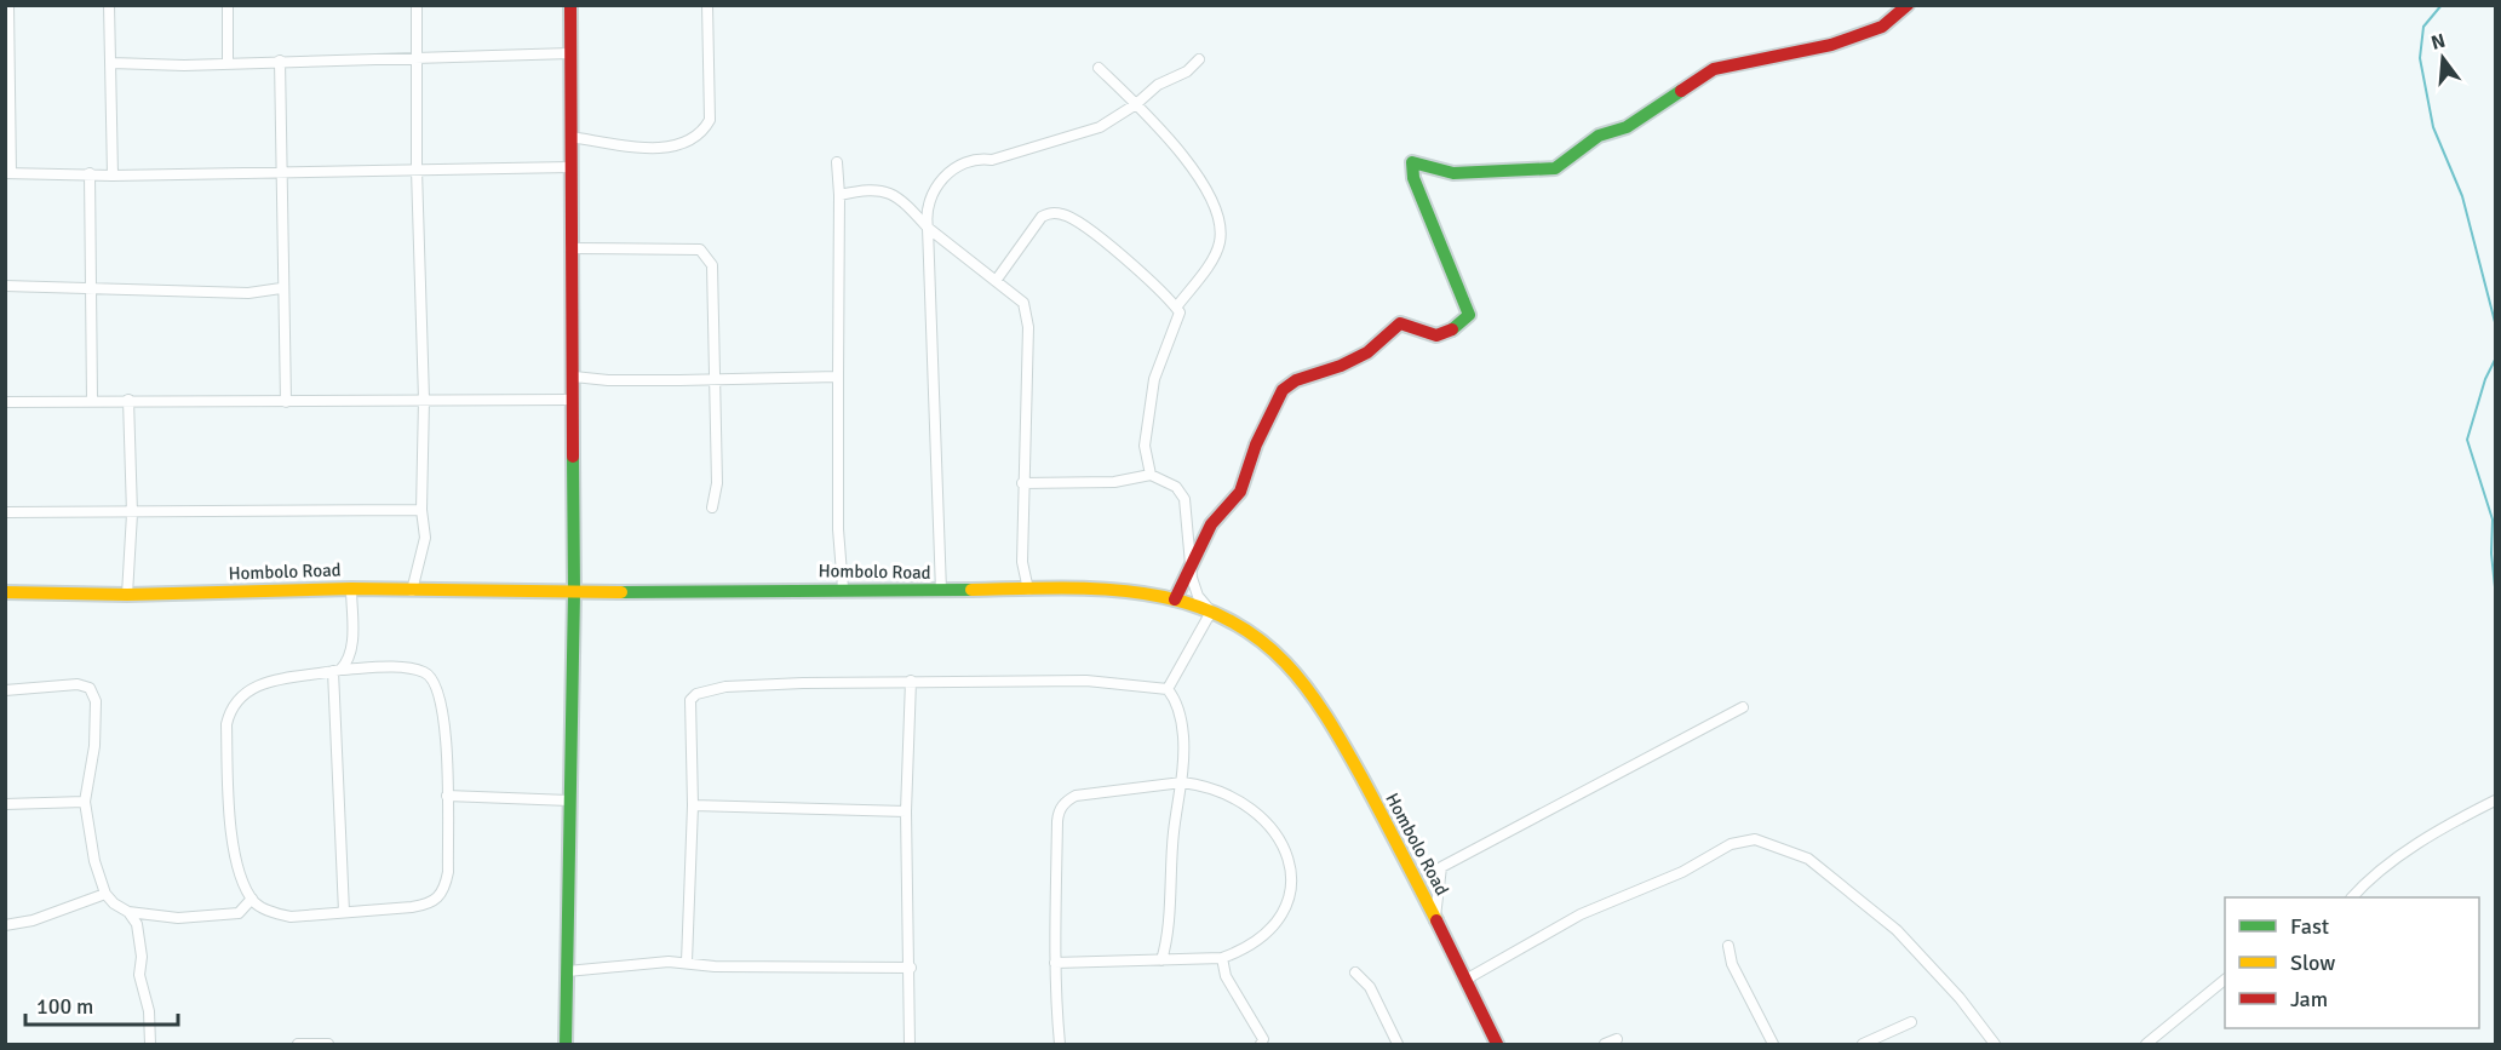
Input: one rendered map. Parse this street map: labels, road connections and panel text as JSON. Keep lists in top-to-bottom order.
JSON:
{
  "streets": {
    "street": ["Hombolo Road"]
  },
  "legend": ["Fast", "Slow", "Jam"],
  "scale_bar": "100 m",
  "north": "top"
}
